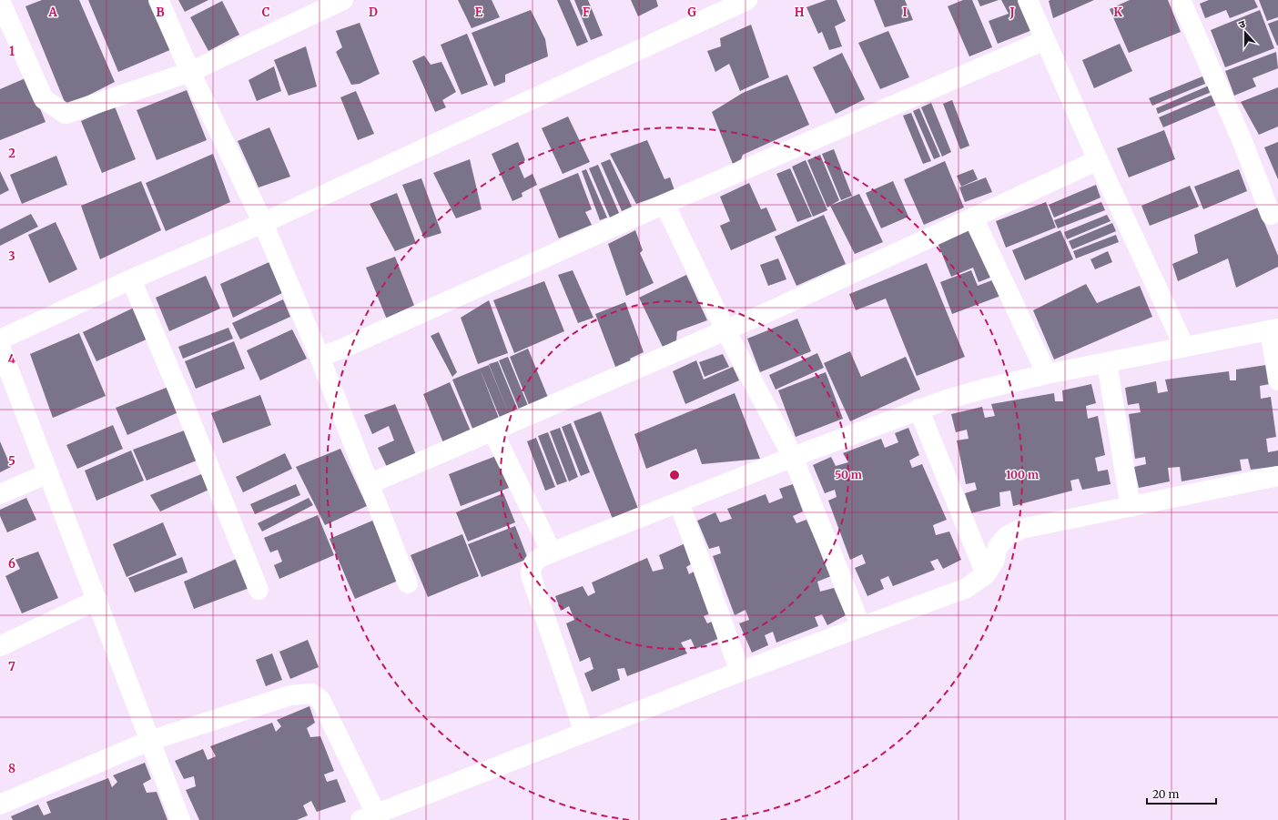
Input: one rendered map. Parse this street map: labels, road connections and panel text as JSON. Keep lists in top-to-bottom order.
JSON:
{
  "scale_bar": "20 m",
  "north": "top",
  "grid": {
    "columns": [
      "A",
      "B",
      "C",
      "D",
      "E",
      "F",
      "G",
      "H",
      "I",
      "J",
      "K"
    ],
    "rows": [
      "1",
      "2",
      "3",
      "4",
      "5",
      "6",
      "7",
      "8"
    ]
  },
  "rings": ["50 m", "100 m"]
}
